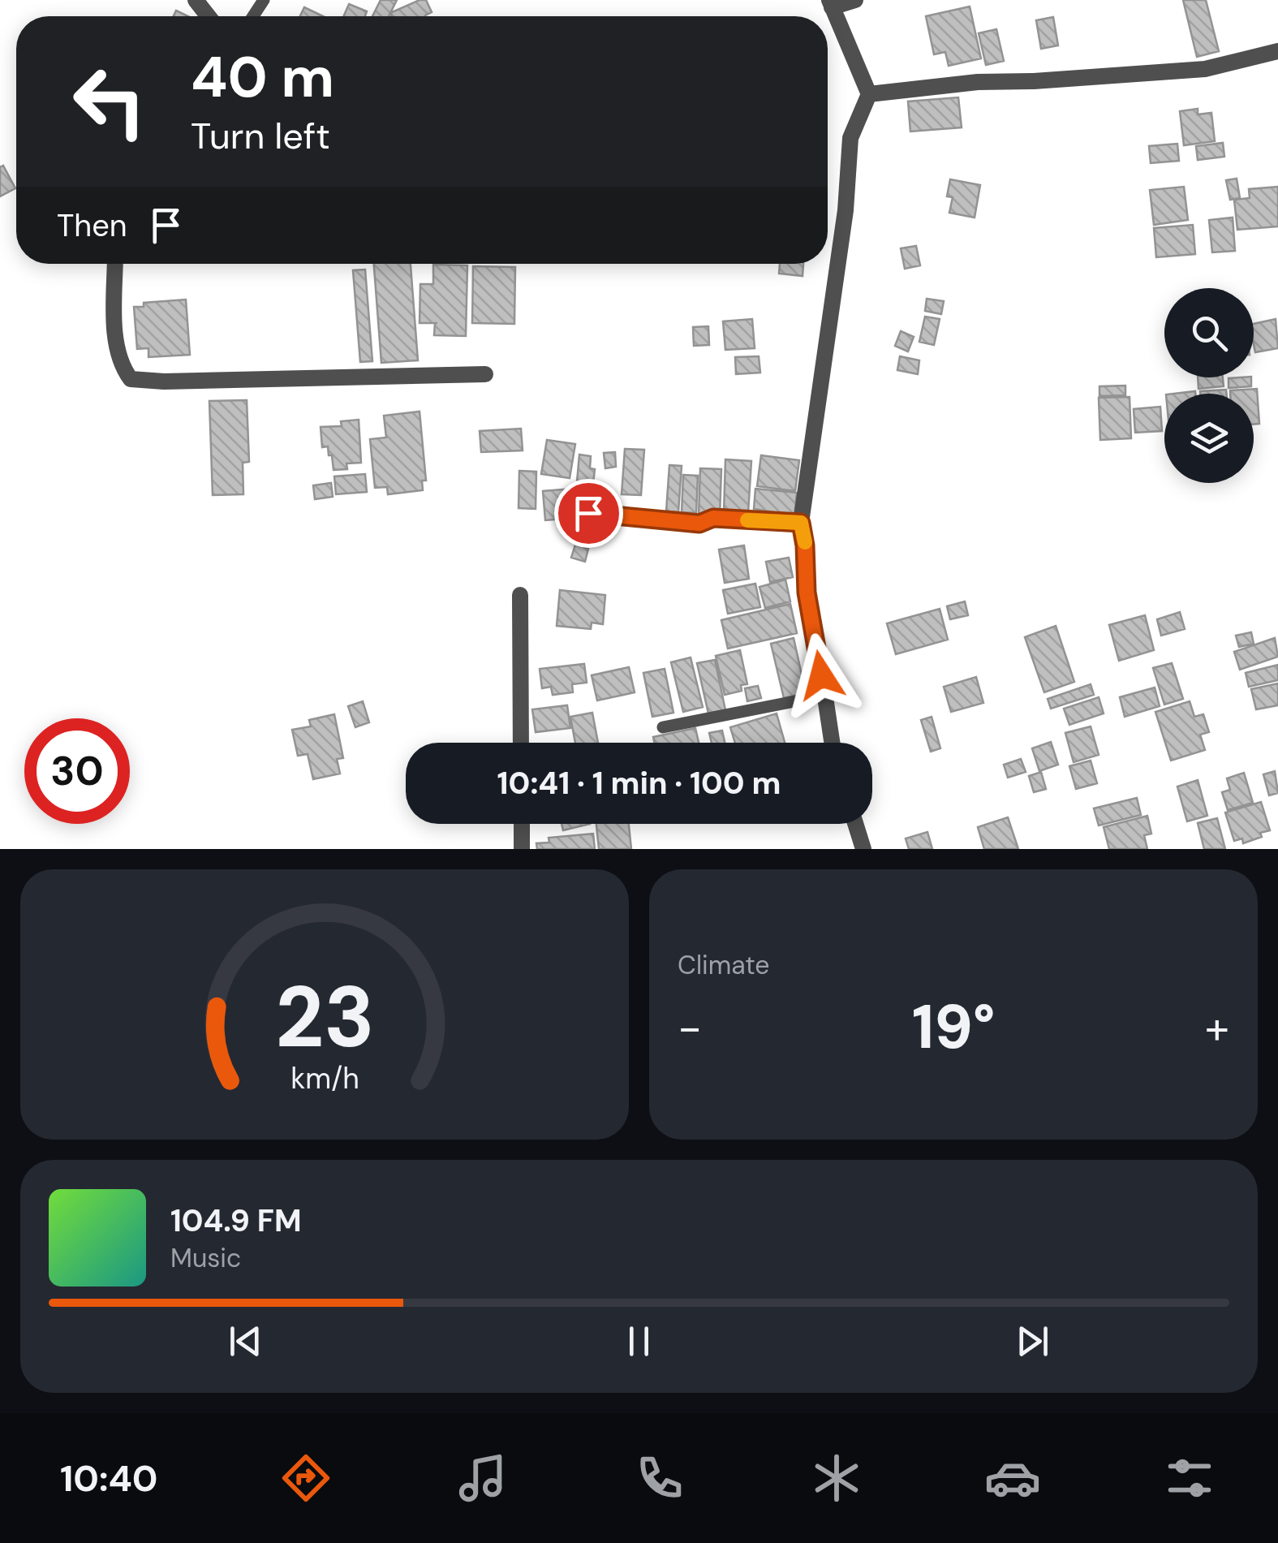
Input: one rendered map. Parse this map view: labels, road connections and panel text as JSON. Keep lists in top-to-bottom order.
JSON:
{
  "page": {
    "turn": ["40 m", "Turn left"],
    "then": "Then",
    "limit": "30",
    "trip": "10:41 · 1 min · 100 m",
    "tile": "Climate",
    "heat": ["−", "19°", "+"],
    "song": ["104.9 FM", "Music"],
    "tabs": "10:40",
    "gauge": ["23", "km/h"]
  }
}
